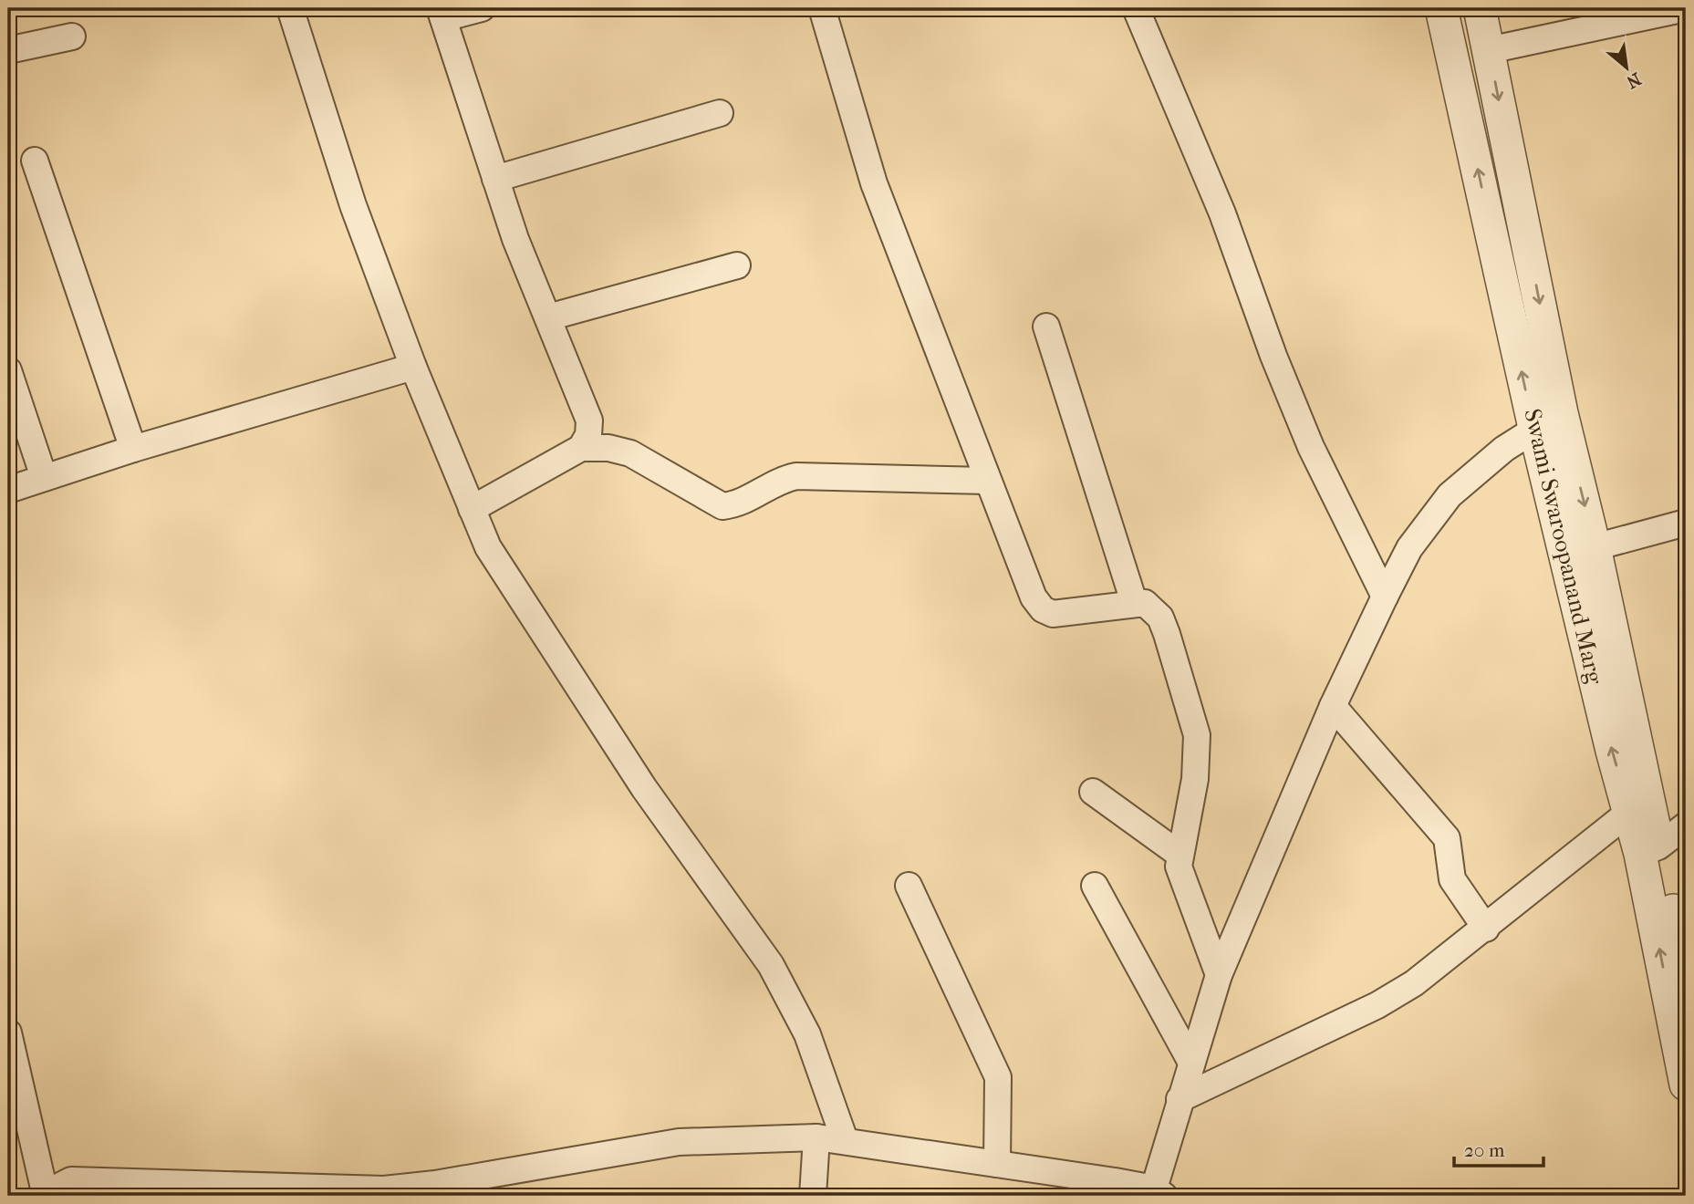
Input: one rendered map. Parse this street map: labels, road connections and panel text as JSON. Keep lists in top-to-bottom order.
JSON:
{
  "streets": {
    "street": ["Swami Swaroopanand Marg"]
  },
  "scale_bar": "20 m",
  "north": "bottom right"
}
